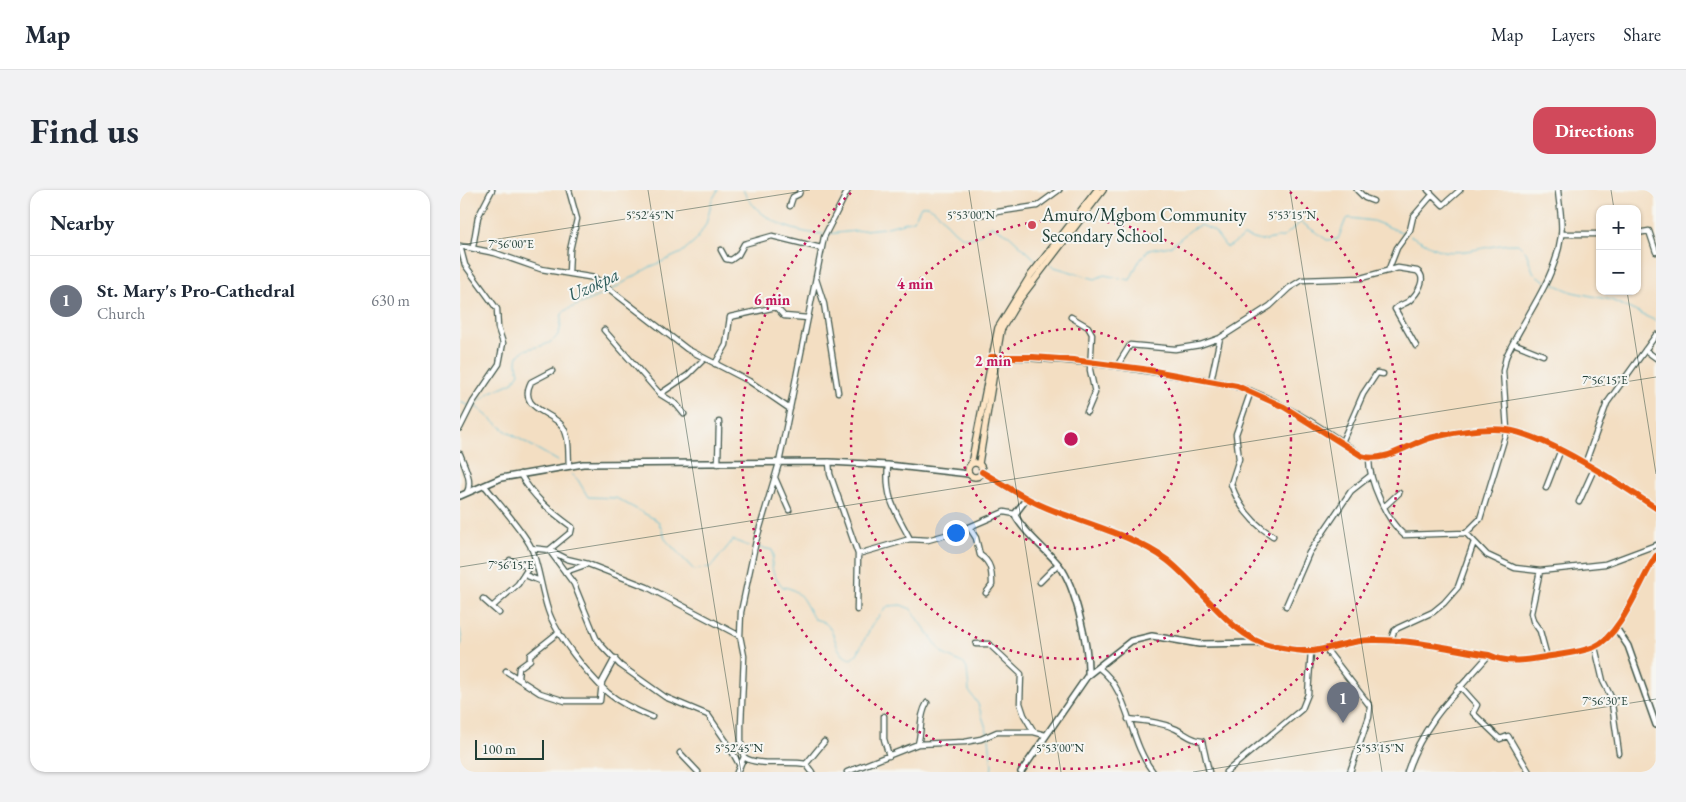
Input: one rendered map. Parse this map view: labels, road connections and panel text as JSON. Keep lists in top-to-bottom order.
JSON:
{
  "water": ["Uzokpa"],
  "places": ["Amuro/Mgbom Community Secondary School"],
  "scale_bar": "100 m",
  "page": {
    "header": "Map",
    "nav": ["Map", "Layers", "Share"],
    "buttons": "Directions",
    "title": "Find us",
    "heading": "Nearby",
    "map_buttons": ["+", "−"],
    "list": [
      {
        "mark": "1",
        "name": "St. Mary's Pro-Cathedral",
        "note": "Church",
        "value": "630 m"
      }
    ],
    "pins": "1",
    "scale": "100 m"
  },
  "coordinates": [
    "5°52'45\"N",
    "5°53'00\"N",
    "5°53'15\"N",
    "7°56'00\"E",
    "7°56'15\"E",
    "7°56'30\"E"
  ],
  "rings": ["4 min", "6 min", "2 min"]
}
